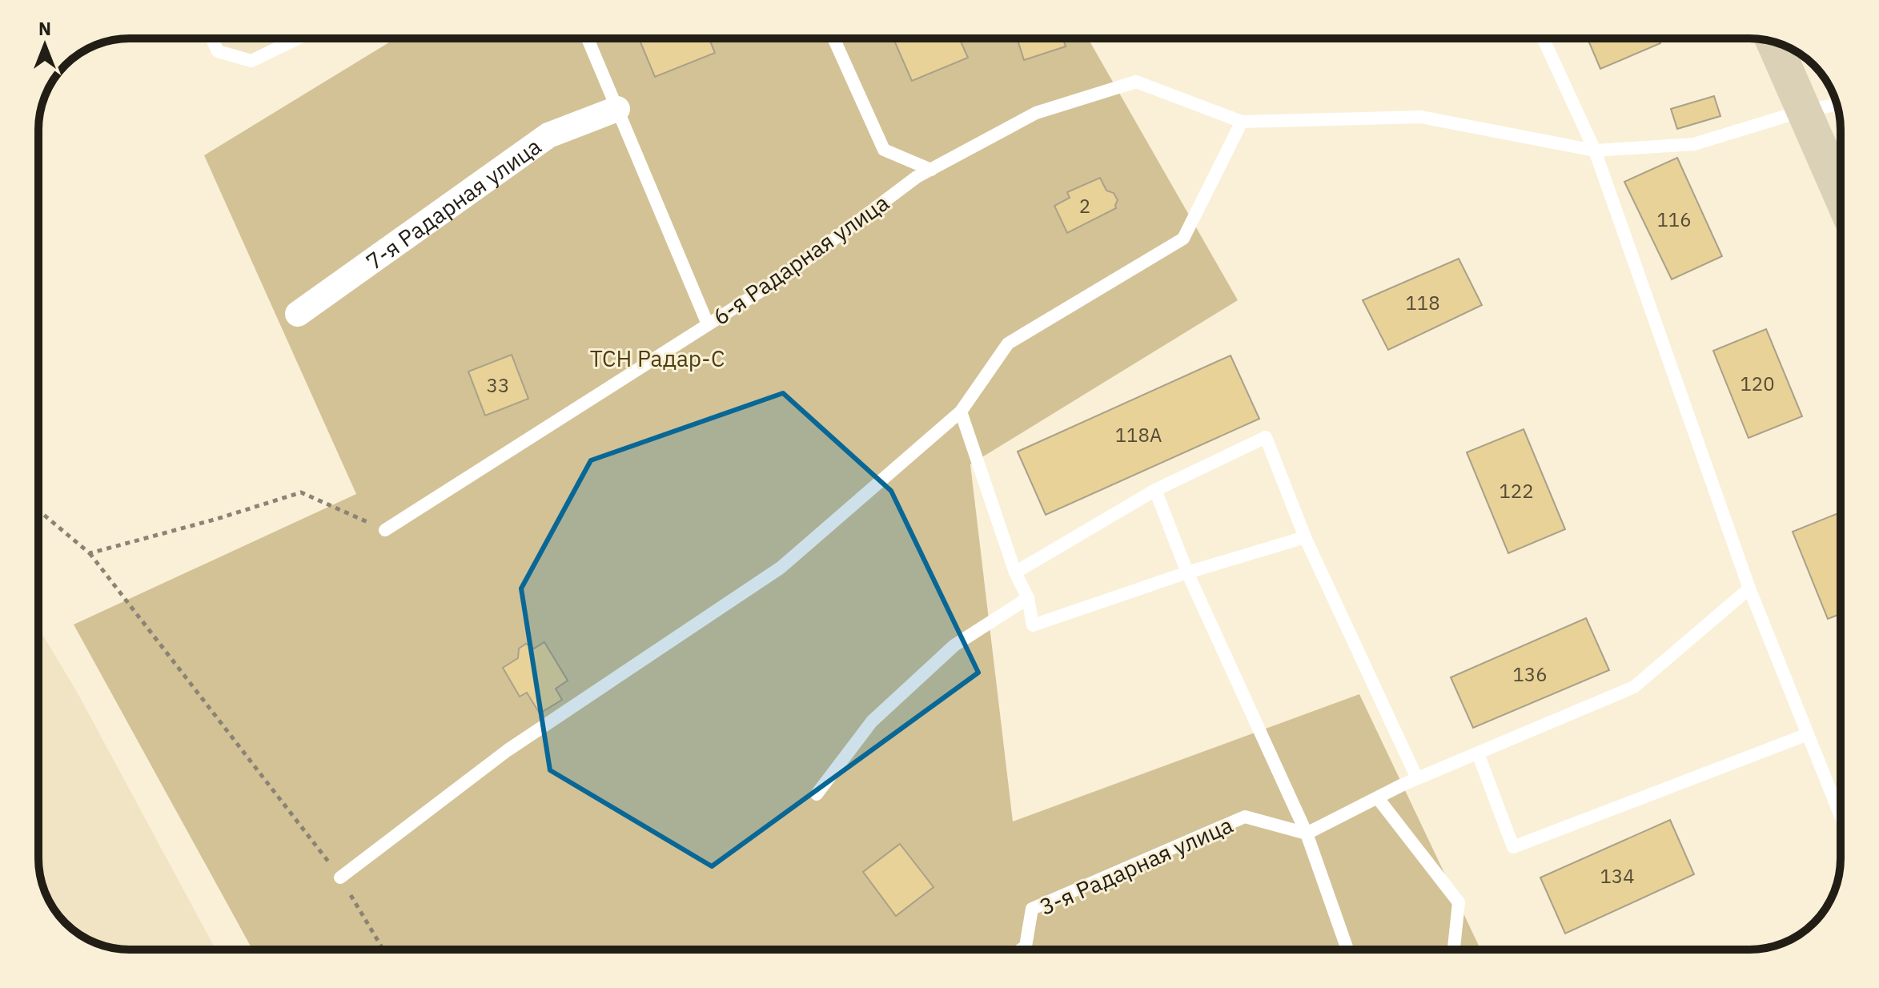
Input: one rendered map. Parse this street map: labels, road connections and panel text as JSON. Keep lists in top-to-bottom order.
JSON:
{
  "streets": {
    "street": ["7-я Радарная улица"],
    "lane": ["6-я Радарная улица", "3-я Радарная улица"]
  },
  "parks": ["ТСН Радар-С"],
  "house_numbers": [
    "2",
    "116",
    "118",
    "120",
    "33",
    "118А",
    "122",
    "136",
    "134"
  ],
  "north": "top"
}
